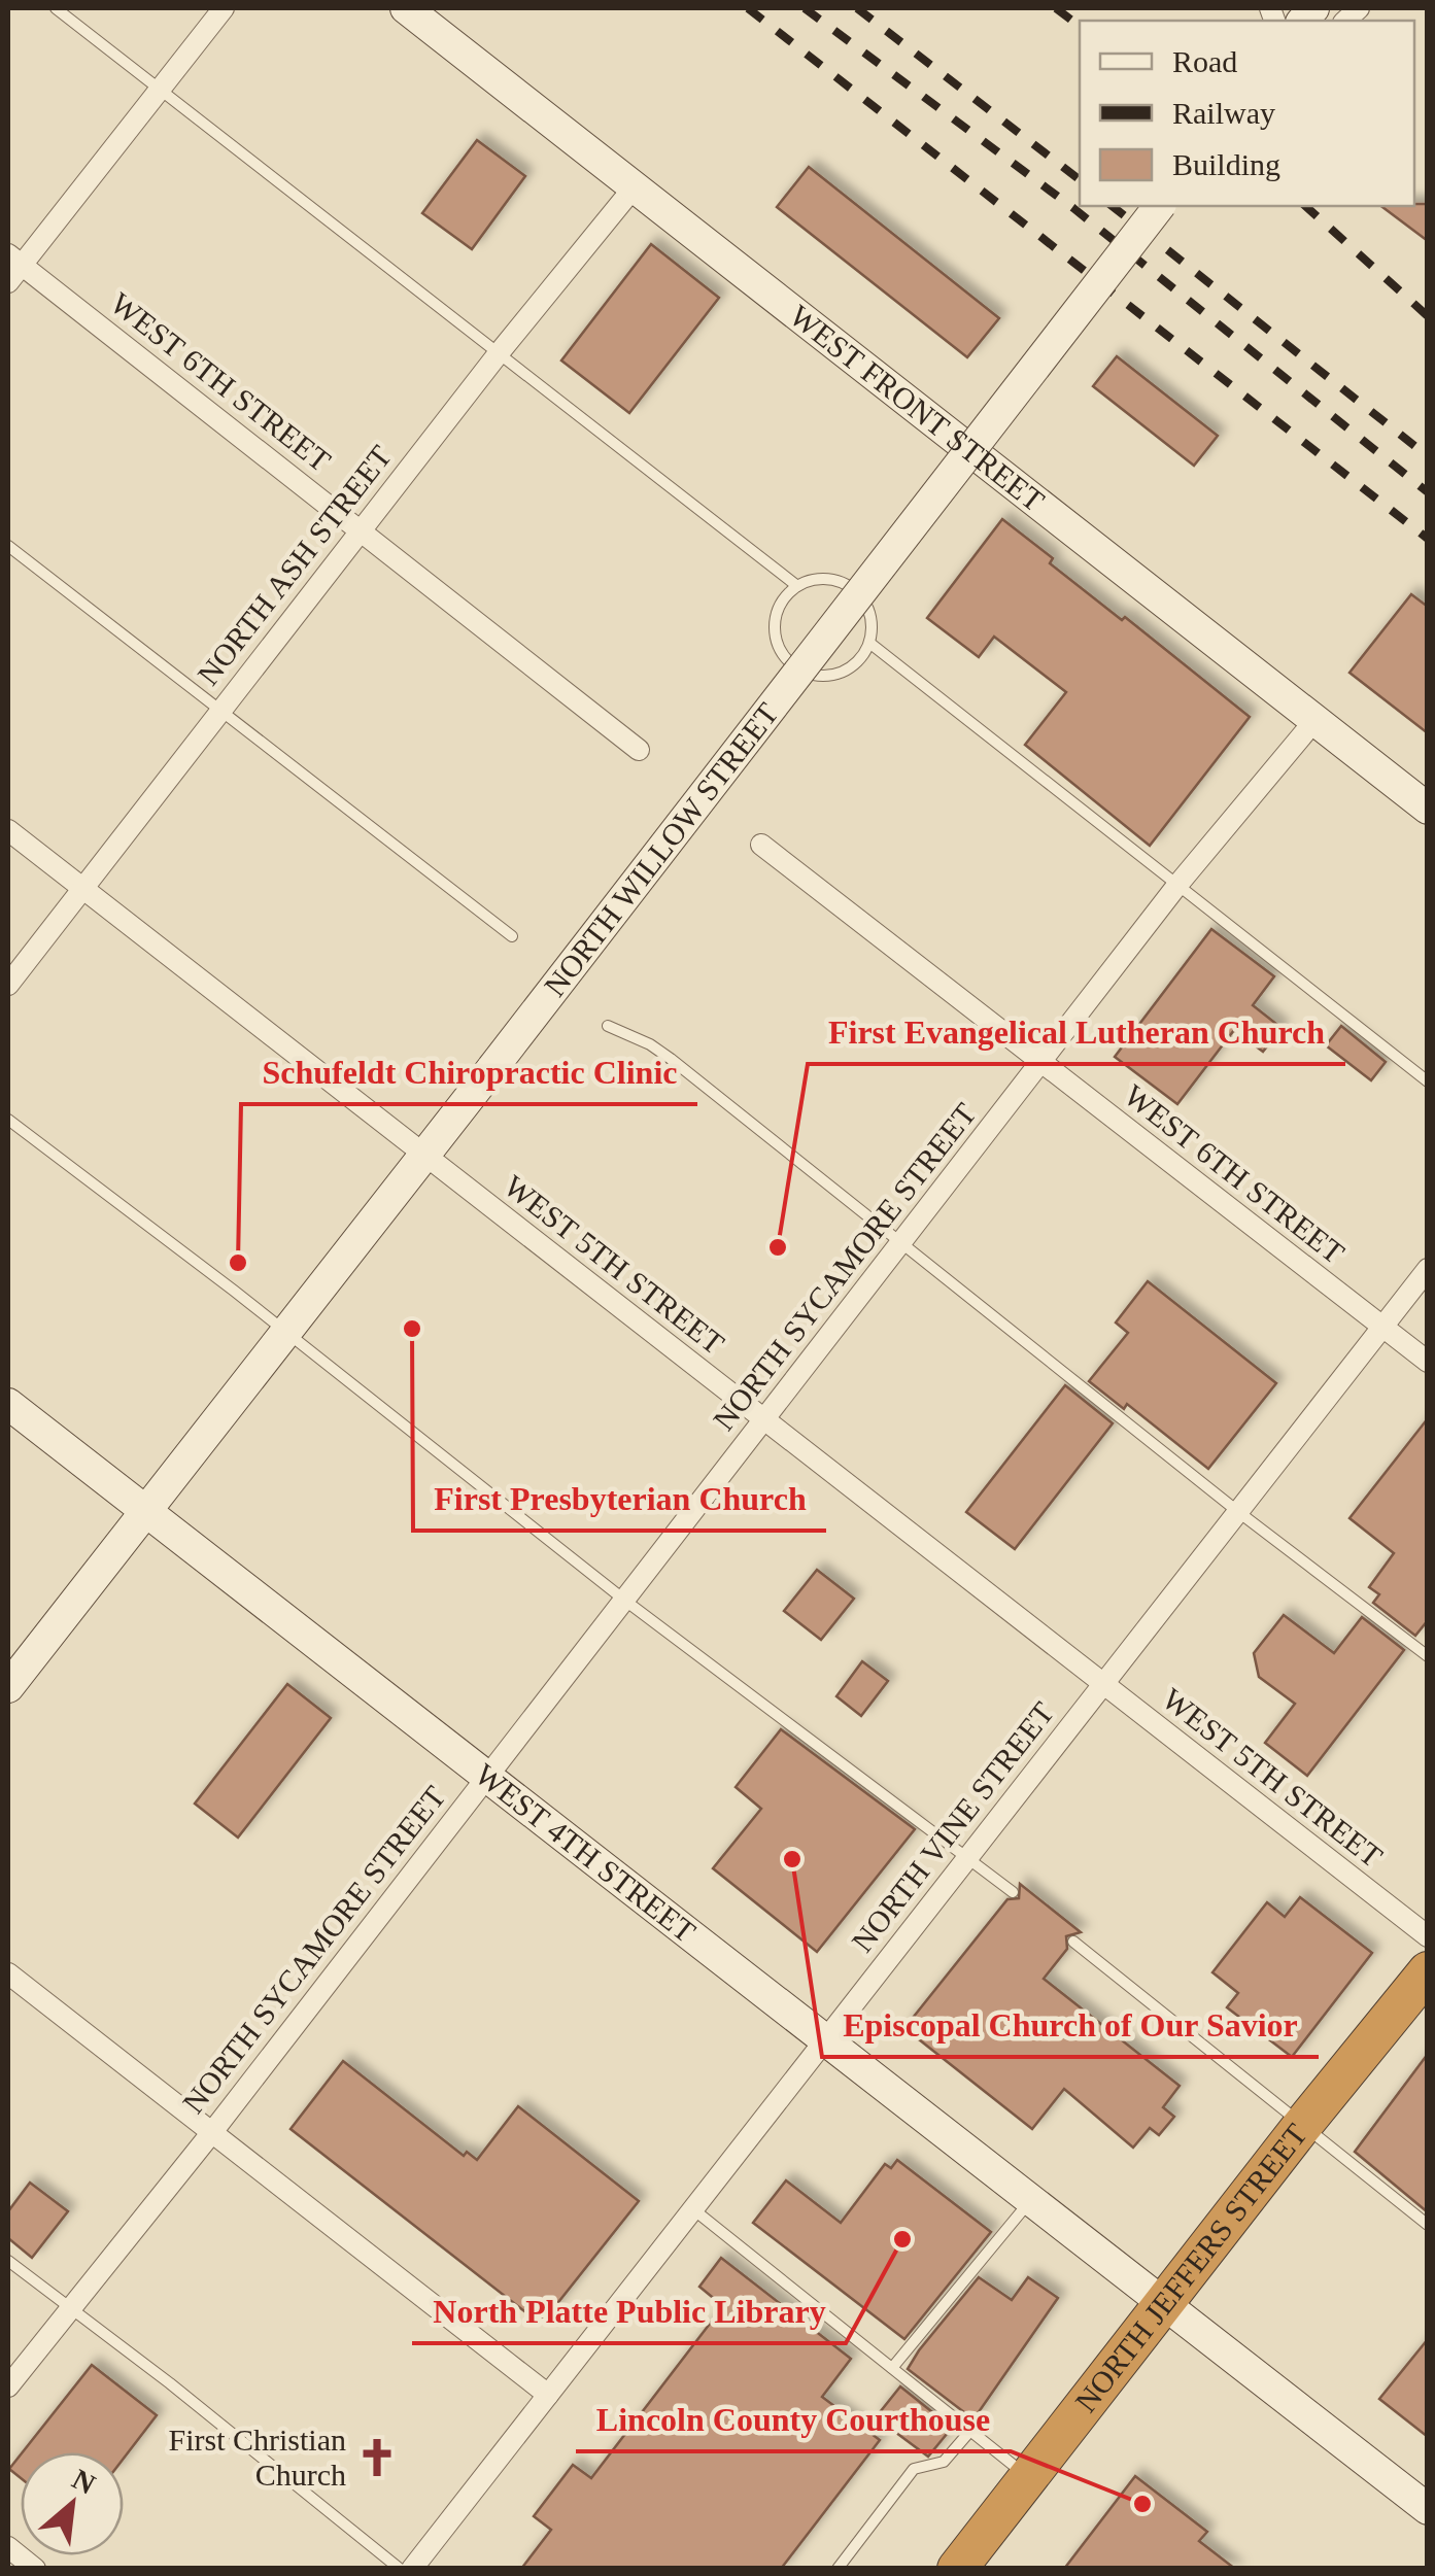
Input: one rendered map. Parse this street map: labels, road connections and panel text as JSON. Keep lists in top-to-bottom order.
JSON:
{
  "streets": {
    "highway": ["NORTH JEFFERS STREET"],
    "main road": ["WEST FRONT STREET", "NORTH WILLOW STREET", "WEST 4TH STREET"],
    "street": [
      "WEST 6TH STREET",
      "NORTH ASH STREET",
      "WEST 5TH STREET",
      "NORTH SYCAMORE STREET",
      "NORTH VINE STREET"
    ]
  },
  "crossings": [
    ["WEST 6TH STREET", "NORTH ASH STREET"],
    ["WEST 6TH STREET", "NORTH SYCAMORE STREET"],
    ["WEST 6TH STREET", "NORTH VINE STREET"],
    ["WEST FRONT STREET", "NORTH ASH STREET"],
    ["WEST FRONT STREET", "NORTH SYCAMORE STREET"],
    ["NORTH ASH STREET", "WEST 5TH STREET"],
    ["NORTH WILLOW STREET", "WEST 5TH STREET"],
    ["NORTH WILLOW STREET", "WEST 4TH STREET"],
    ["WEST 5TH STREET", "NORTH SYCAMORE STREET"],
    ["WEST 5TH STREET", "NORTH VINE STREET"],
    ["NORTH SYCAMORE STREET", "WEST 4TH STREET"],
    ["NORTH VINE STREET", "WEST 4TH STREET"],
    ["WEST 4TH STREET", "NORTH JEFFERS STREET"]
  ],
  "places": {
    "other": [
      "First Evangelical Lutheran Church",
      "Schufeldt Chiropractic Clinic",
      "First Presbyterian Church",
      "Episcopal Church of Our Savior",
      "North Platte Public Library",
      "Lincoln County Courthouse"
    ],
    "church": ["First Christian Church"]
  },
  "legend": ["Road", "Railway", "Building"],
  "north": "top right"
}
